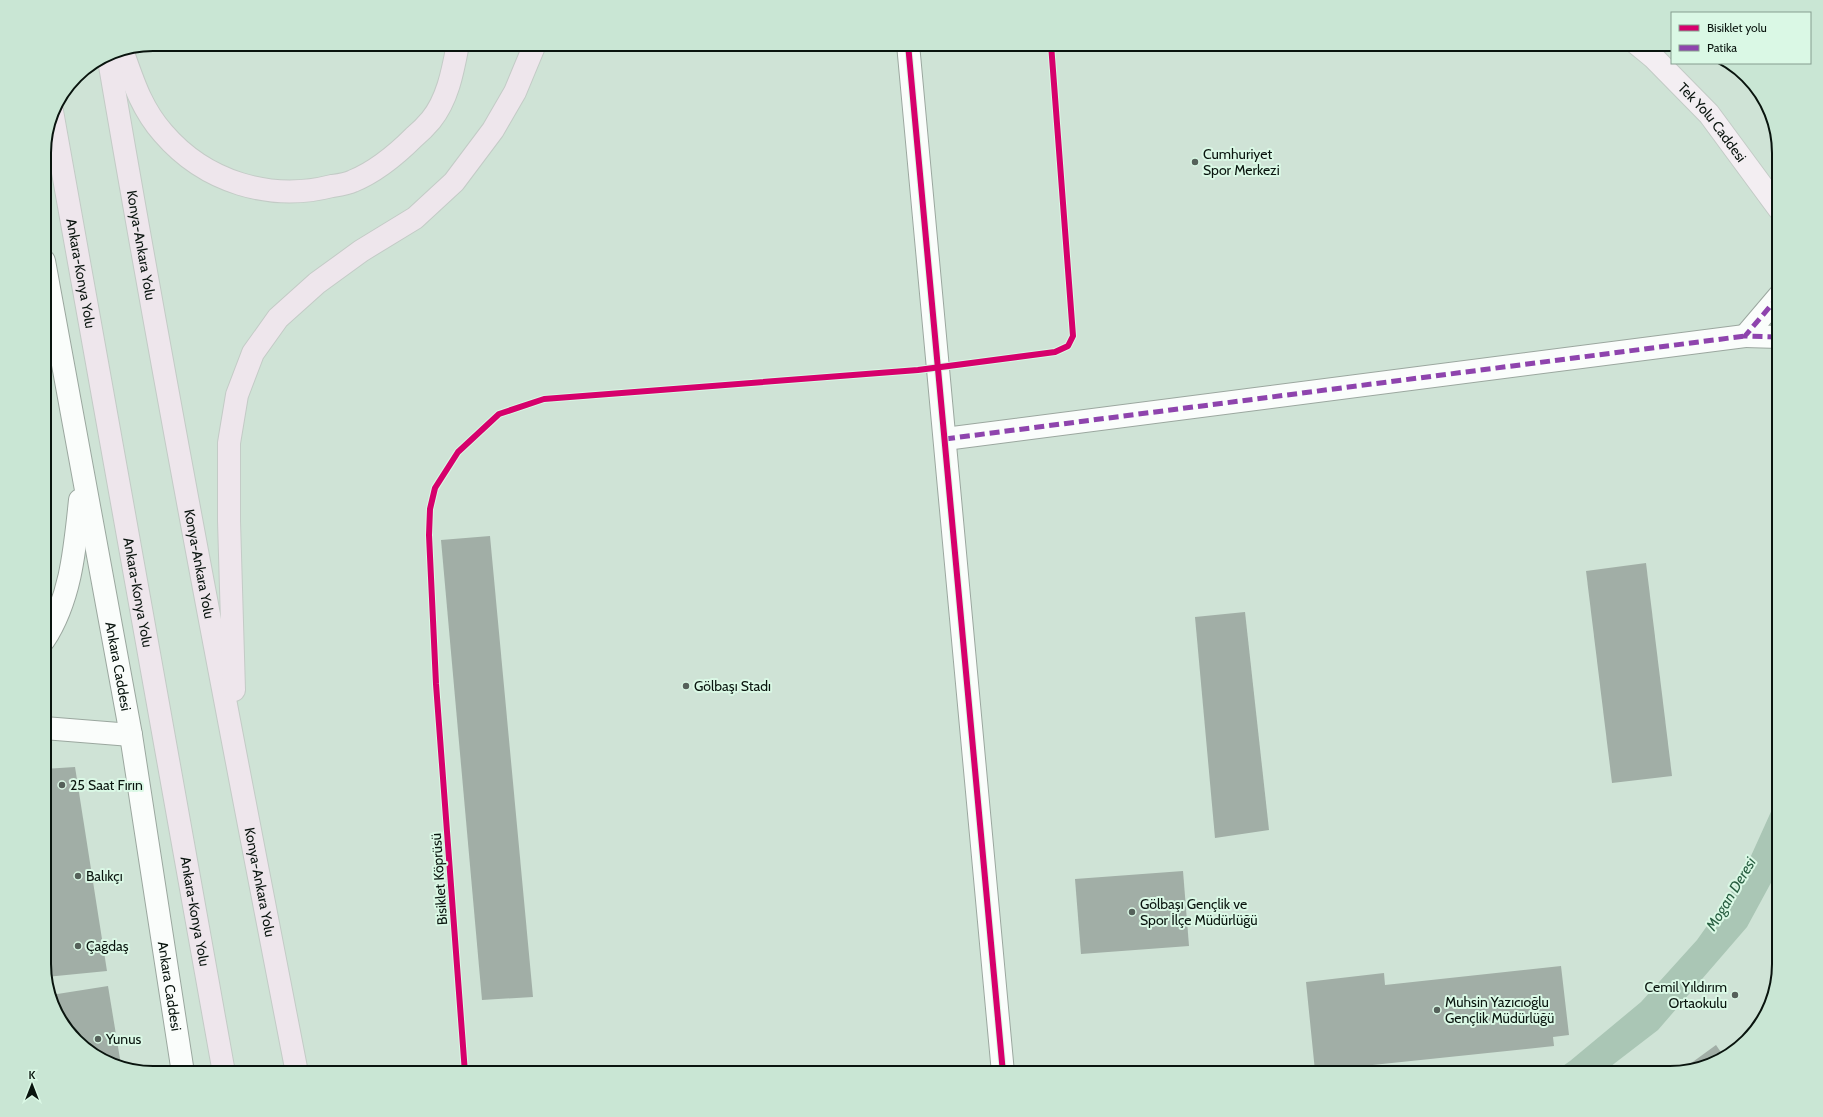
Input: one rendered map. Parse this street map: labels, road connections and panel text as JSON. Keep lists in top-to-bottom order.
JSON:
{
  "streets": {
    "highway": ["Konya-Ankara Yolu", "Ankara-Konya Yolu"],
    "main road": ["Tek Yolu Caddesi"],
    "street": ["Ankara Caddesi"],
    "cycle path": ["Bisiklet Köprüsü"]
  },
  "water": ["Mogan Deresi"],
  "places": [
    "Cumhuriyet Spor Merkezi",
    "Gölbaşı Stadı",
    "25 Saat Fırın",
    "Balıkçı",
    "Gölbaşı Gençlik ve Spor İlçe Müdürlüğü",
    "Çağdaş",
    "Cemil Yıldırım Ortaokulu",
    "Muhsin Yazıcıoğlu Gençlik Müdürlüğü",
    "Yunus"
  ],
  "legend": ["Bisiklet yolu", "Patika"],
  "north": "top"
}
